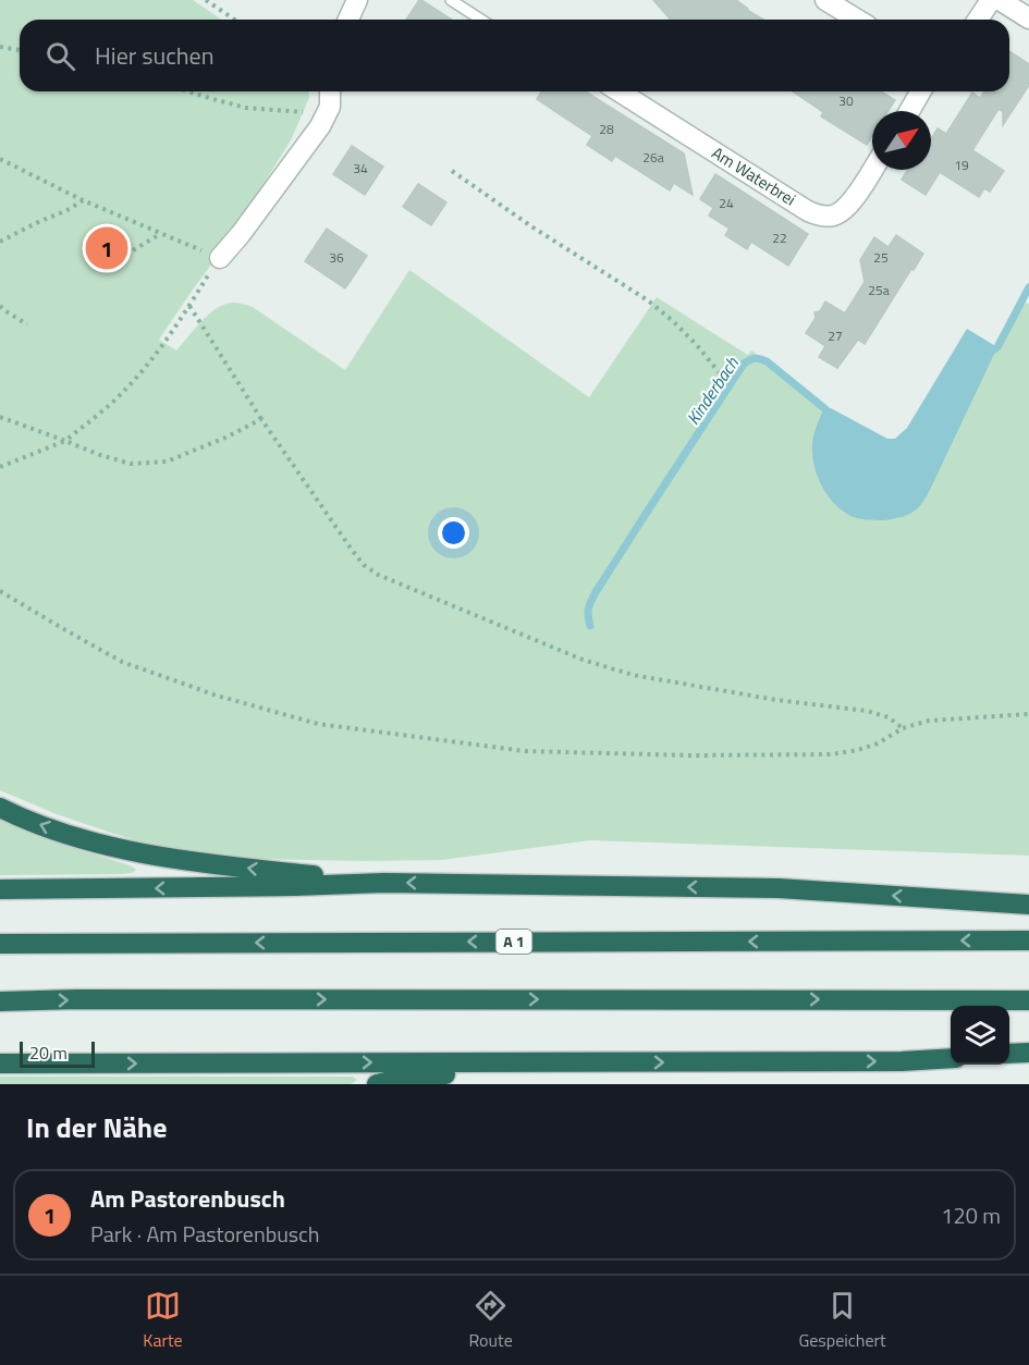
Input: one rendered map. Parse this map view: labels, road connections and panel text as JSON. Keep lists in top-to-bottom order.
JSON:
{
  "streets": {
    "highway": ["A 1"],
    "street": ["Am Waterbrei"]
  },
  "water": ["Kinderbach"],
  "house_numbers": [
    "30",
    "28",
    "26a",
    "19",
    "34",
    "24",
    "22",
    "36",
    "25",
    "25a",
    "27"
  ],
  "scale_bar": "20 m",
  "north": "top right",
  "page": {
    "search": "Hier suchen",
    "pins": "1",
    "scale": "20 m",
    "heading": "In der Nähe",
    "list": [
      {
        "mark": "1",
        "name": "Am Pastorenbusch",
        "note": "Park · Am Pastorenbusch",
        "value": "120 m"
      }
    ],
    "nav": ["Karte", "Route", "Gespeichert"]
  }
}
